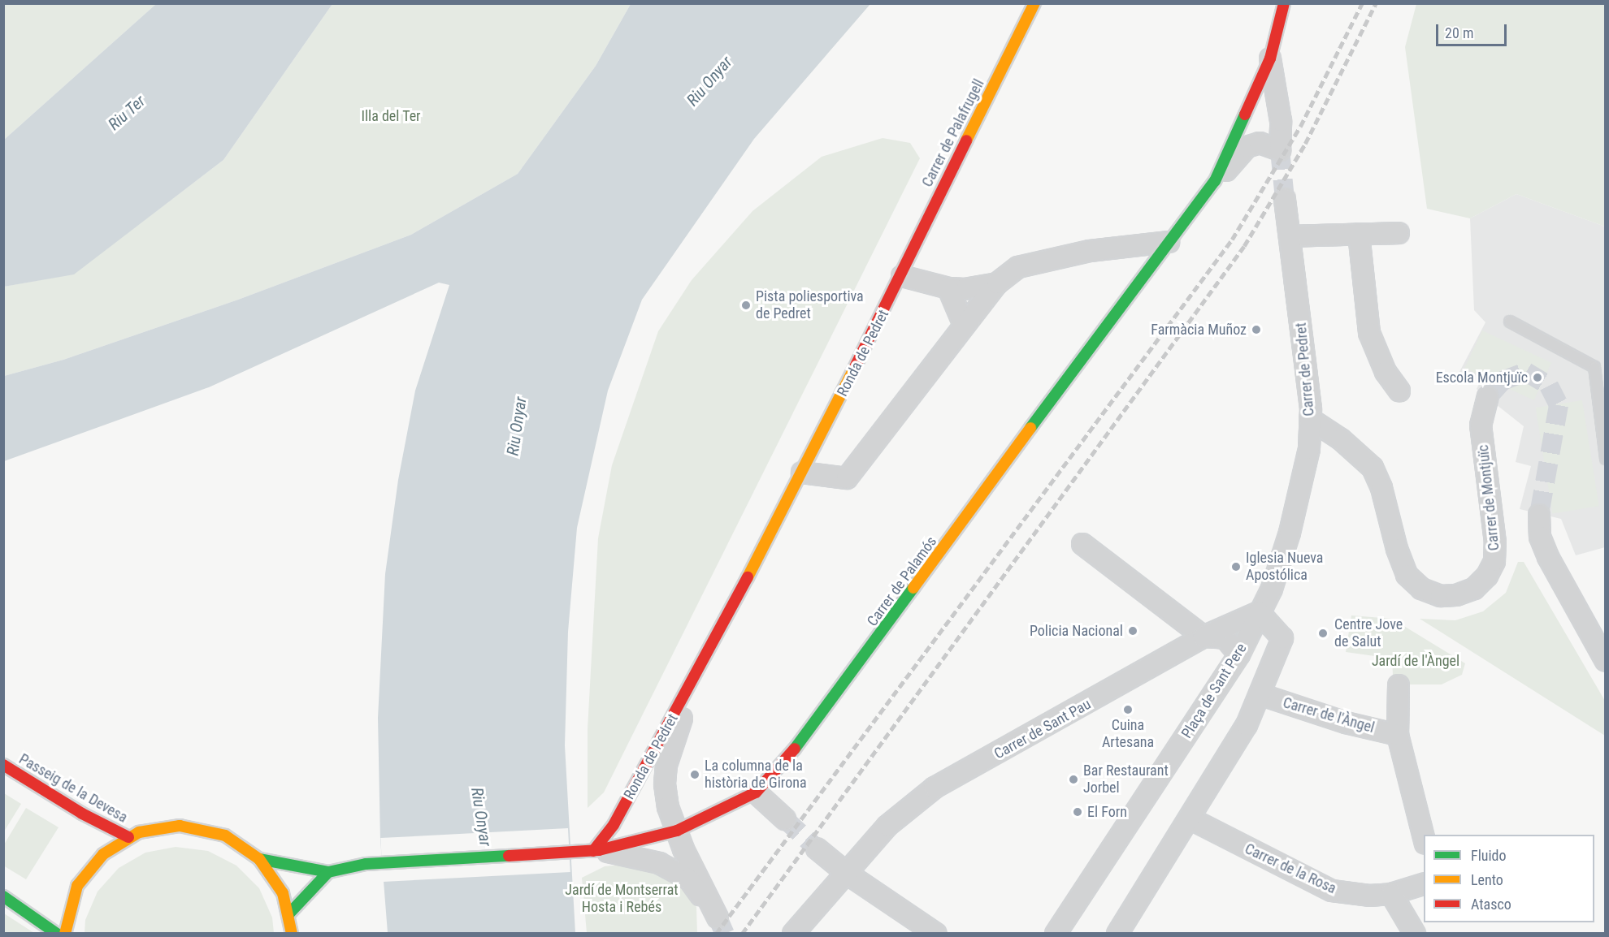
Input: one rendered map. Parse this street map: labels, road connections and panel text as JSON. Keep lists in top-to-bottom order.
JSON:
{
  "streets": {
    "street": [
      "Carrer de Palafrugell",
      "Ronda de Pedret",
      "Carrer de Pedret",
      "Carrer de Montjuïc",
      "Carrer de Palamós",
      "Plaça de Sant Pere",
      "Carrer de l'Àngel",
      "Carrer de Sant Pau",
      "Passeig de la Devesa",
      "Carrer de la Rosa"
    ]
  },
  "crossings": [
    ["Carrer de Palafrugell", "Ronda de Pedret"],
    ["Ronda de Pedret", "Carrer de Palamós"],
    ["Carrer de Pedret", "Carrer de Montjuïc"],
    ["Carrer de Pedret", "Plaça de Sant Pere"],
    ["Carrer de Pedret", "Carrer de Sant Pau"],
    ["Plaça de Sant Pere", "Carrer de Sant Pau"]
  ],
  "water": ["Riu Onyar", "Riu Ter"],
  "parks": ["Illa del Ter", "Jardí de l'Àngel", "Jardí de Montserrat Hosta i Rebés"],
  "places": [
    "Pista poliesportiva de Pedret",
    "Farmàcia Muñoz",
    "Escola Montjuïc",
    "Iglesia Nueva Apostólica",
    "Policia Nacional",
    "Centre Jove de Salut",
    "Cuina Artesana",
    "La columna de la història de Girona",
    "Bar Restaurant Jorbel",
    "El Forn"
  ],
  "legend": ["Fluido", "Lento", "Atasco"],
  "scale_bar": "20 m"
}
